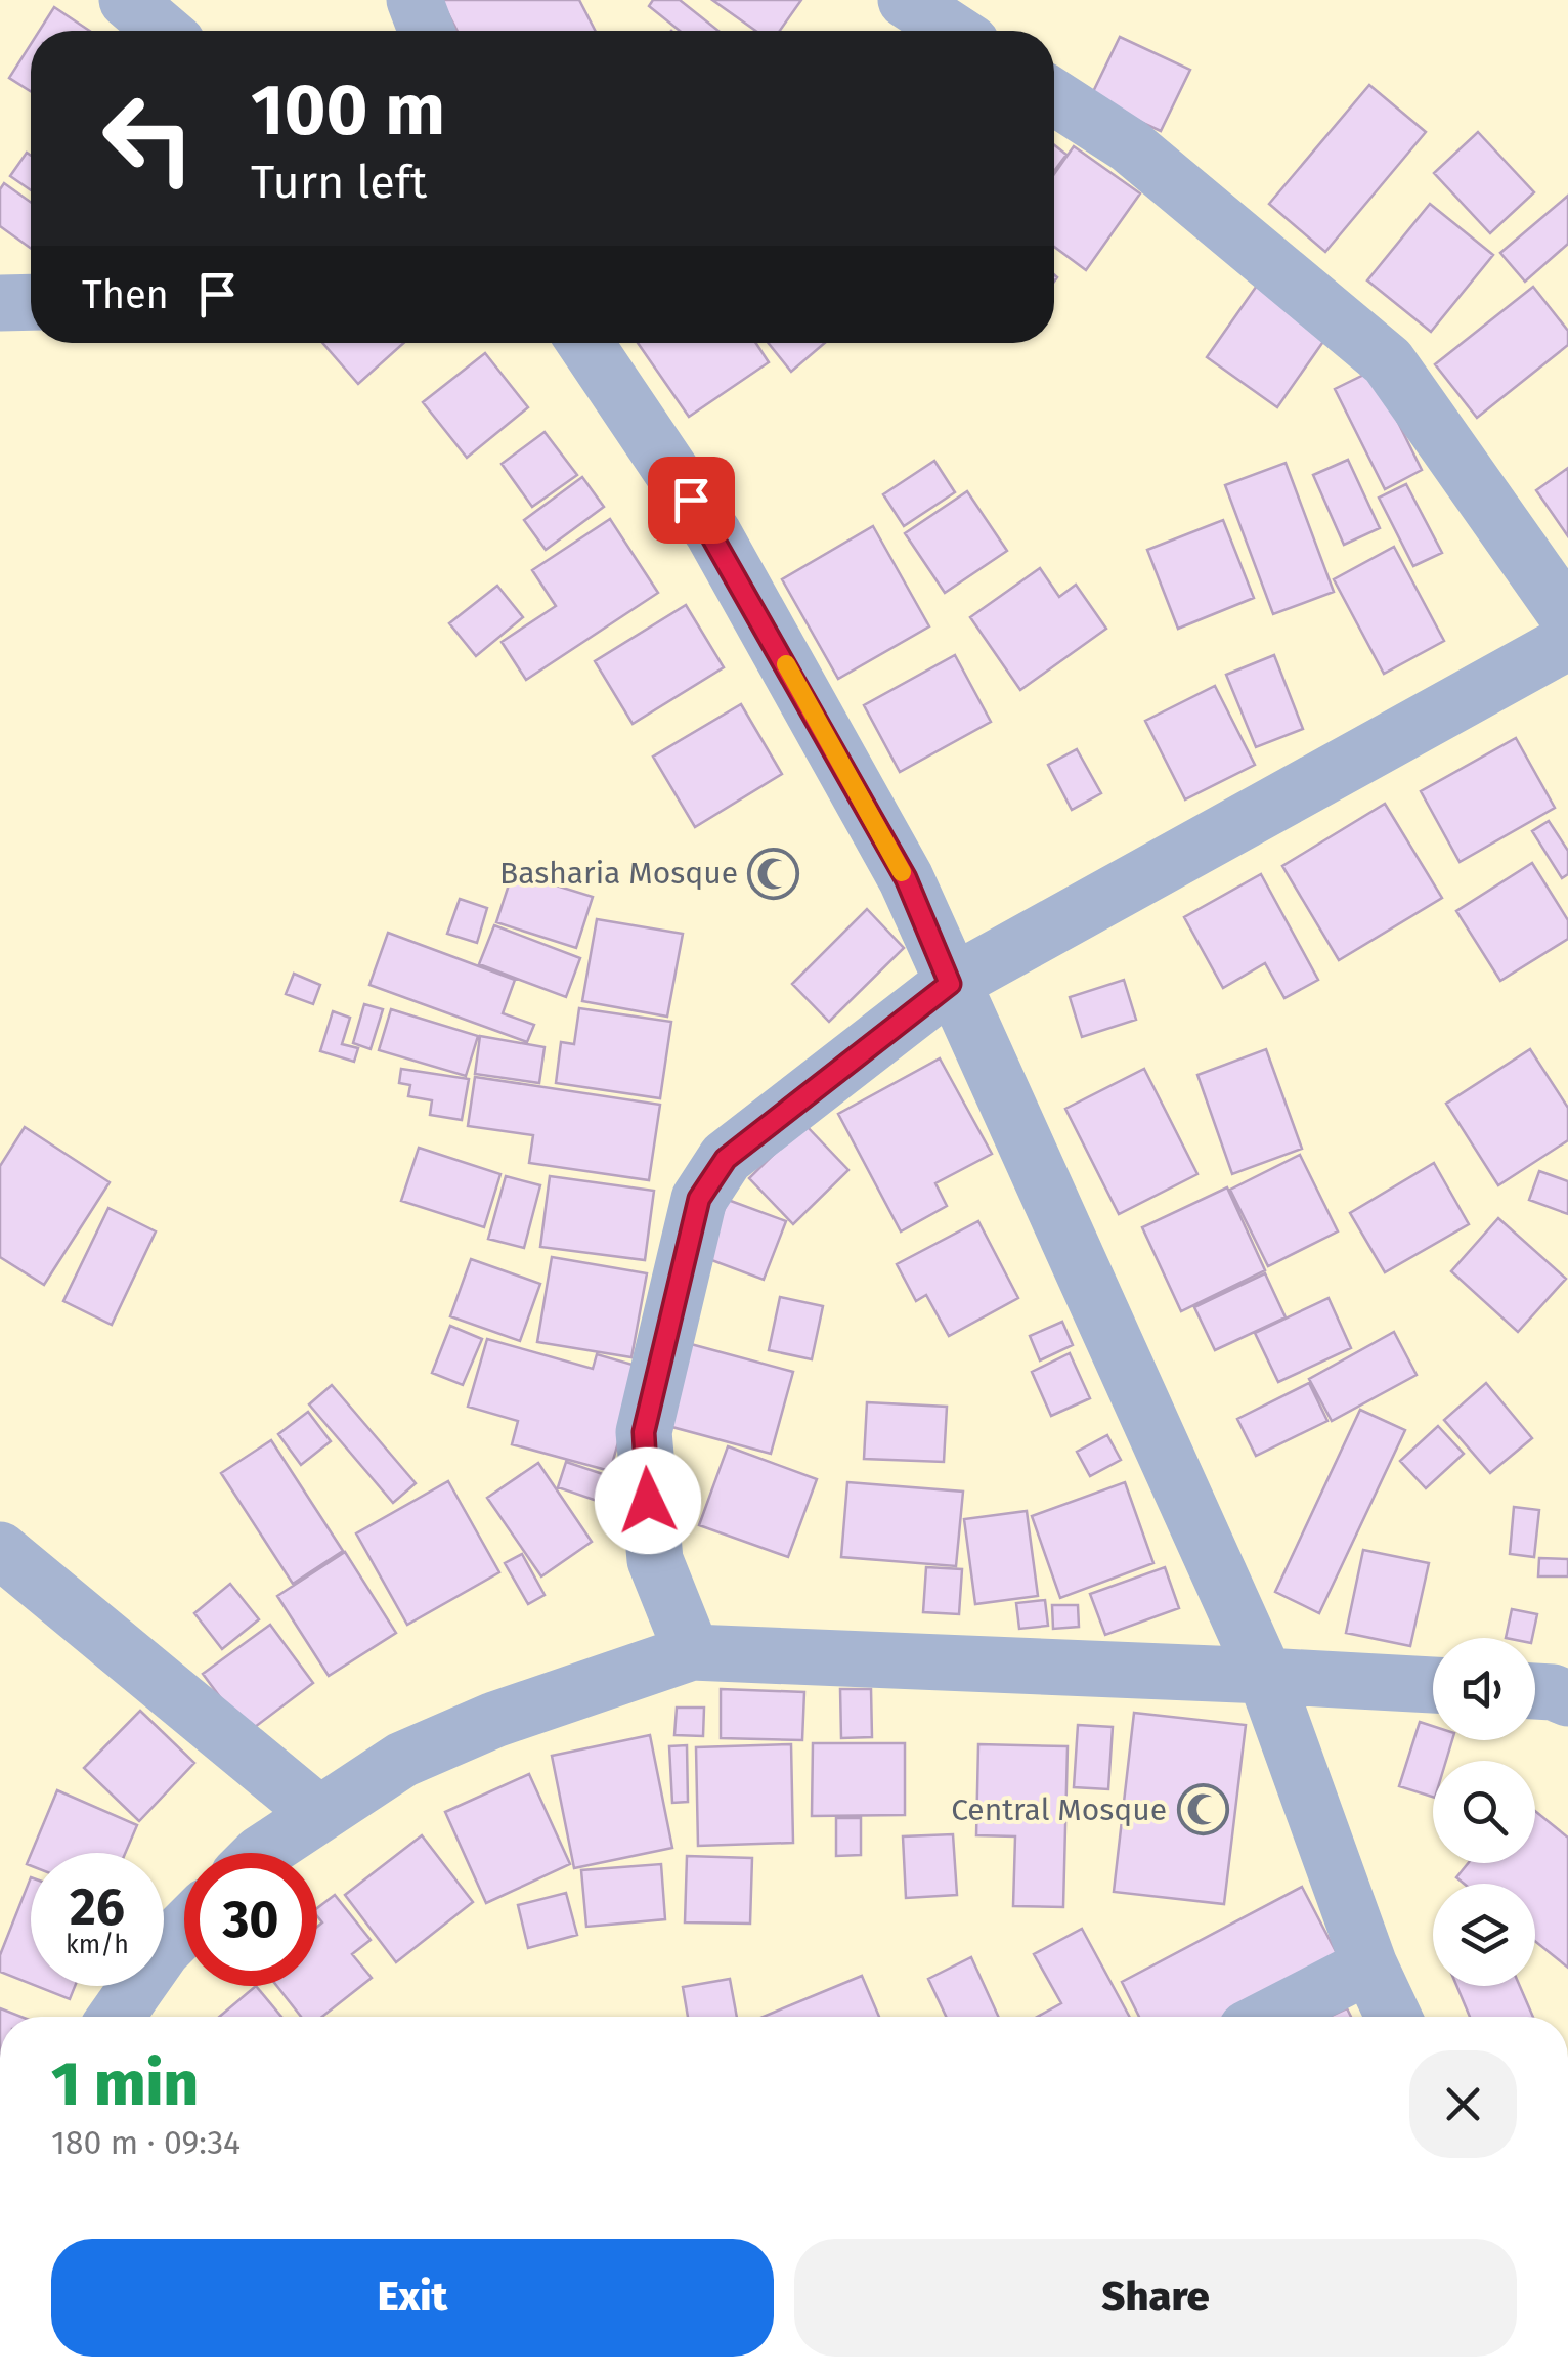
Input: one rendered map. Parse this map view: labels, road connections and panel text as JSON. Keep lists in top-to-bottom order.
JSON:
{
  "places": {
    "mosque": ["Basharia Mosque", "Central Mosque"]
  },
  "page": {
    "turn": ["100 m", "Turn left"],
    "then": "Then",
    "speed": "26 km/h",
    "limit": "30",
    "heading": ["1 min", "180 m · 09:34"],
    "buttons": ["Exit", "Share"]
  }
}
